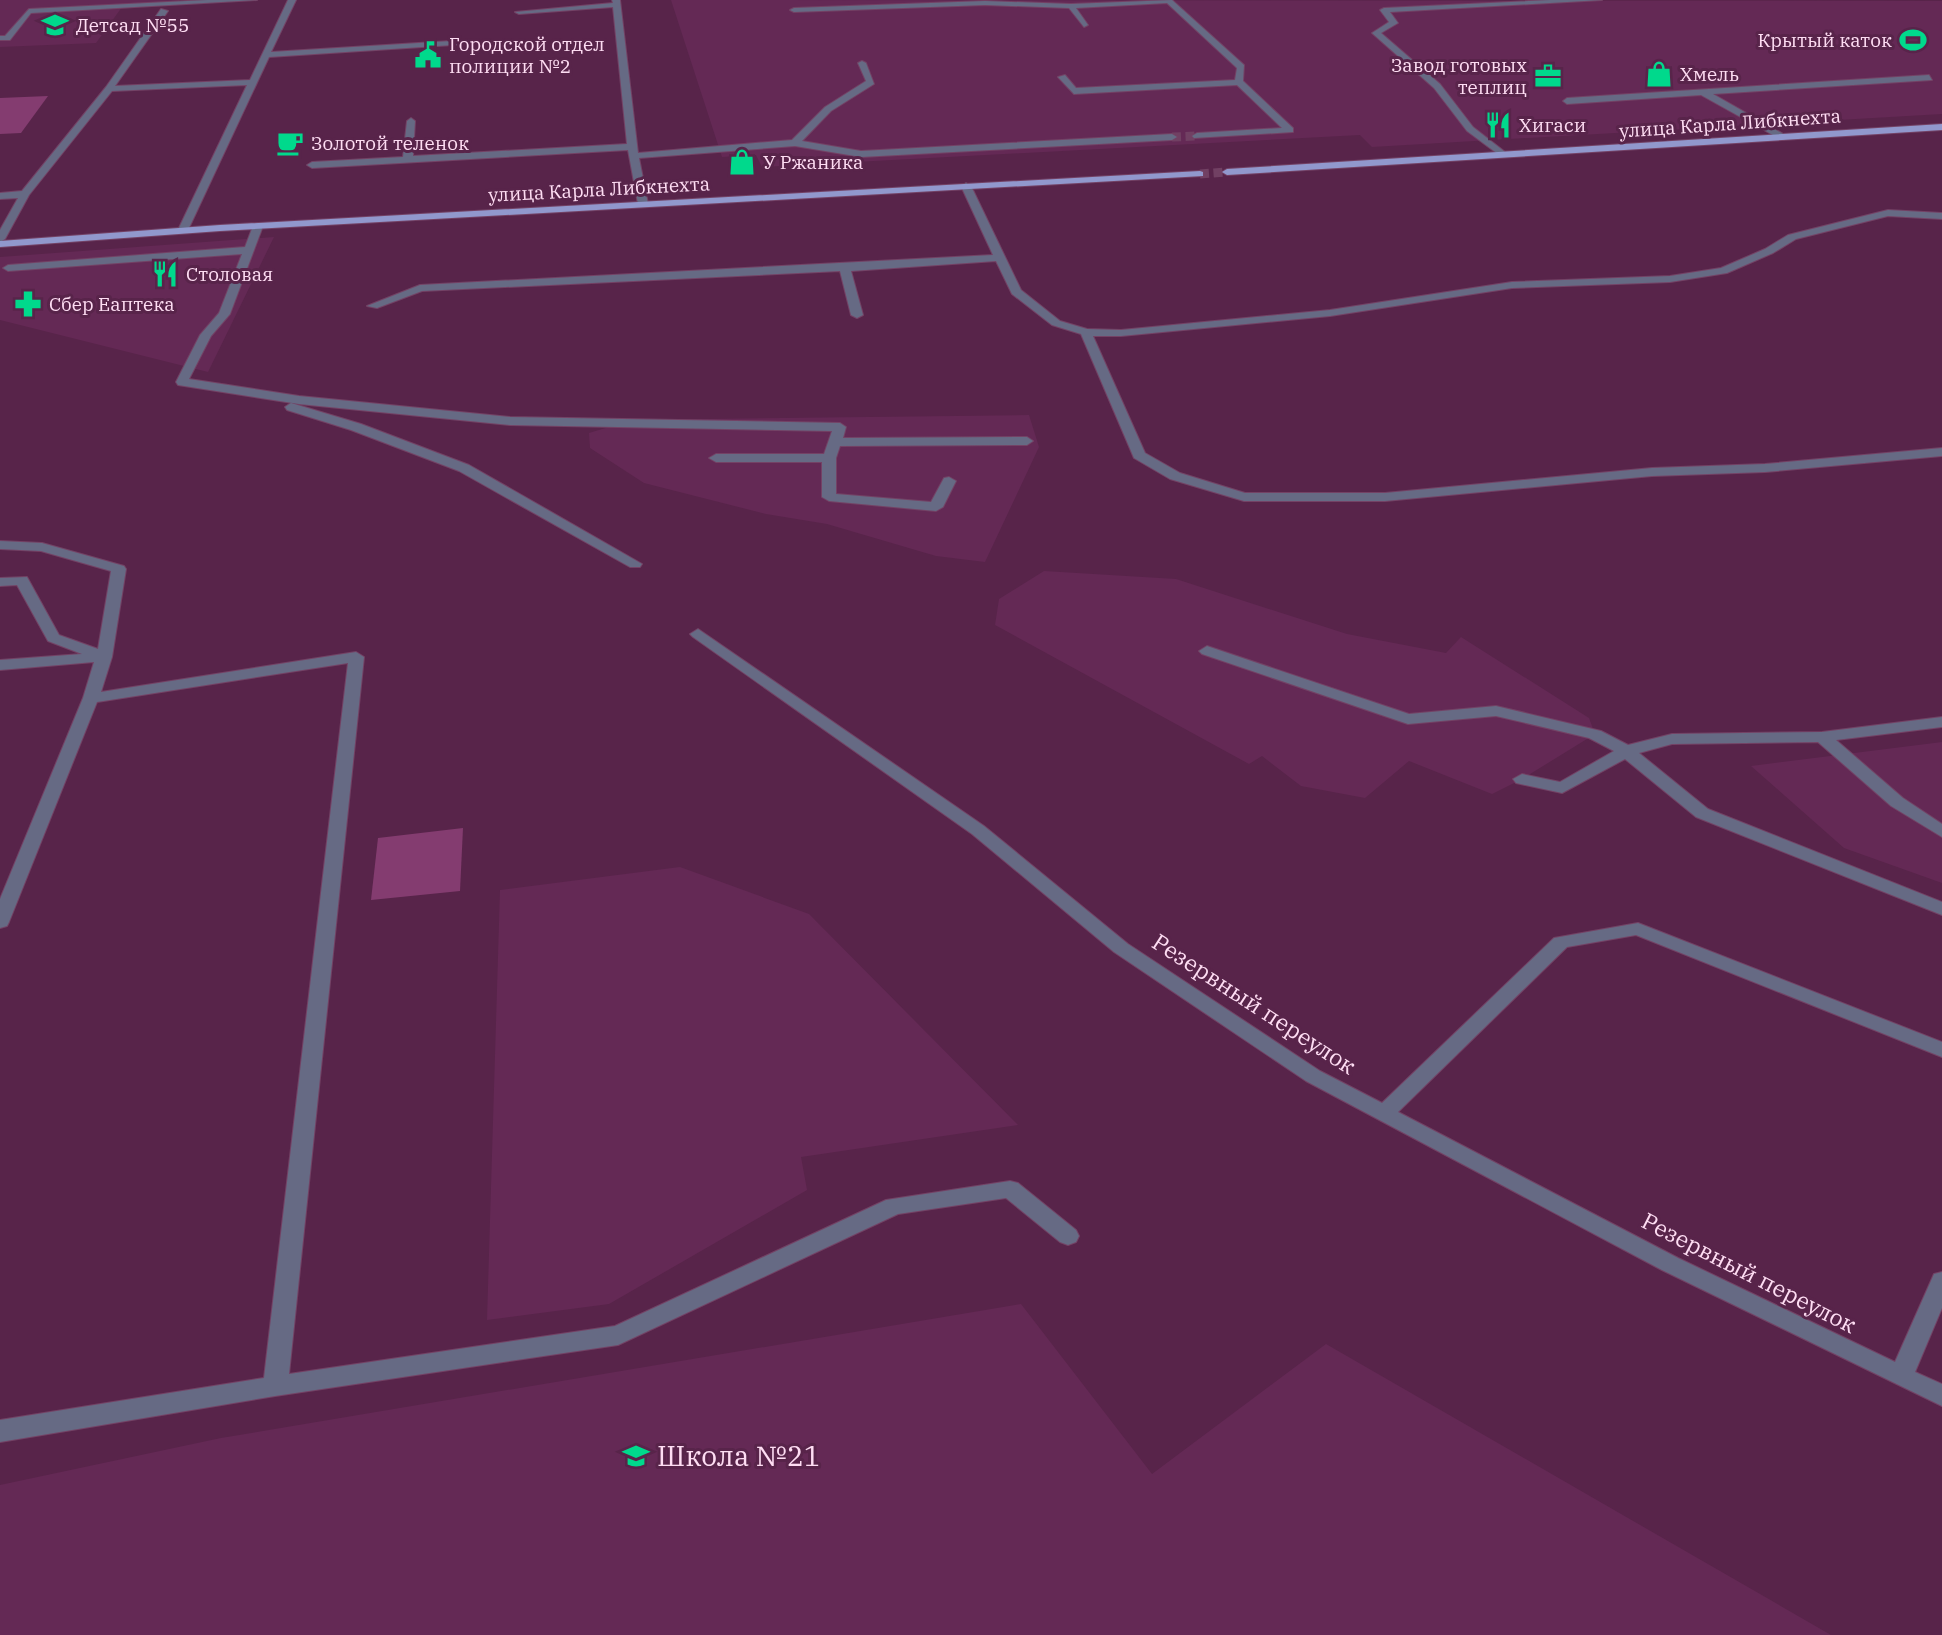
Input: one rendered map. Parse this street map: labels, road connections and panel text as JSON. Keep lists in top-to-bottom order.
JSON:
{
  "streets": {
    "main road": ["улица Карла Либкнехта"],
    "street": ["Резервный переулок"]
  },
  "places": {
    "school or university": ["Детсад №55", "Школа №21"],
    "sports": ["Крытый каток"],
    "public building": ["Городской отдел полиции №2"],
    "shop": ["Хмель", "У Ржаника"],
    "office": ["Завод готовых теплиц"],
    "restaurant": ["Хигаси", "Столовая"],
    "cafe": ["Золотой теленок"],
    "pharmacy": ["Сбер Еаптека"]
  }
}
